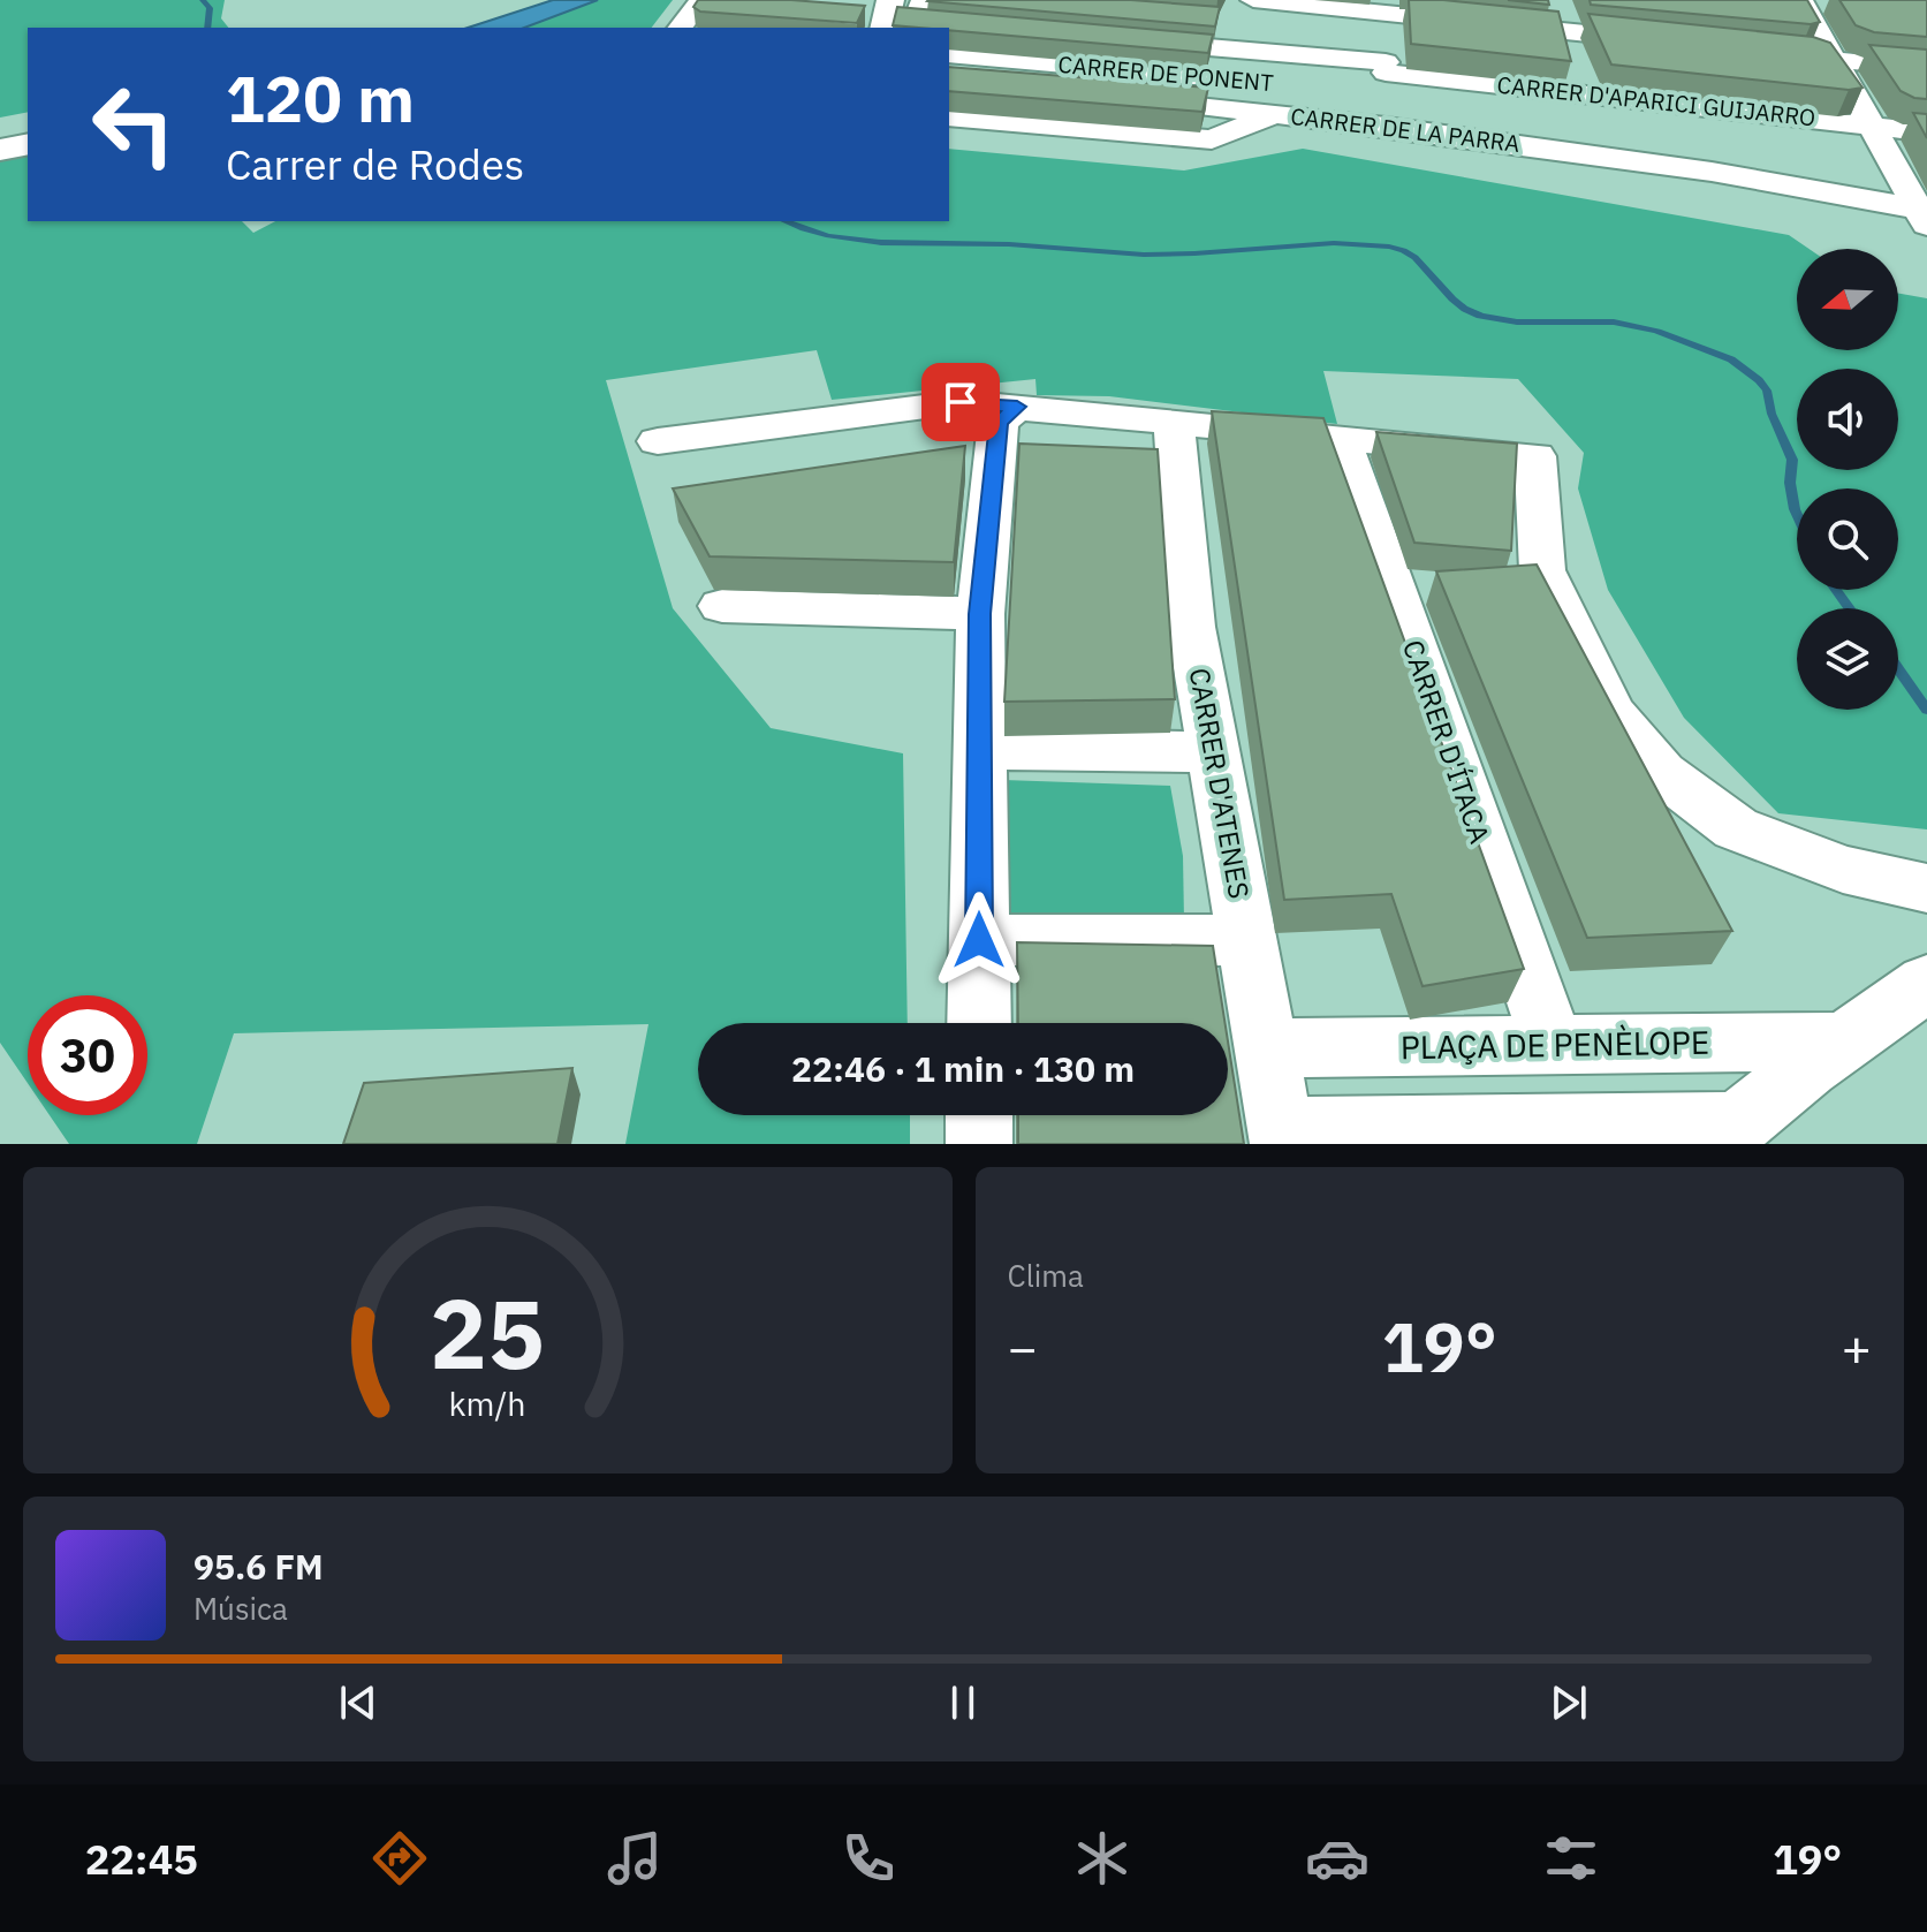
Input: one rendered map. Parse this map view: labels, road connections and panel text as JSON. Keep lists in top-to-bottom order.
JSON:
{
  "streets": {
    "street": [
      "CARRER DE PONENT",
      "CARRER D'APARICI GUIJARRO",
      "CARRER DE LA PARRA",
      "CARRER D'ÍTACA",
      "CARRER D'ATENES",
      "PLAÇA DE PENÈLOPE"
    ]
  },
  "crossings": [
    ["CARRER DE PONENT", "CARRER DE LA PARRA"],
    ["CARRER D'APARICI GUIJARRO", "CARRER DE LA PARRA"],
    ["CARRER D'ÍTACA", "PLAÇA DE PENÈLOPE"],
    ["CARRER D'ATENES", "PLAÇA DE PENÈLOPE"]
  ],
  "north": "left",
  "page": {
    "turn": ["120 m", "Carrer de Rodes"],
    "limit": "30",
    "trip": "22:46 · 1 min · 130 m",
    "tile": "Clima",
    "heat": ["−", "19°", "+"],
    "song": ["95.6 FM", "Música"],
    "tabs": ["22:45", "19°"],
    "gauge": ["25", "km/h"]
  }
}
